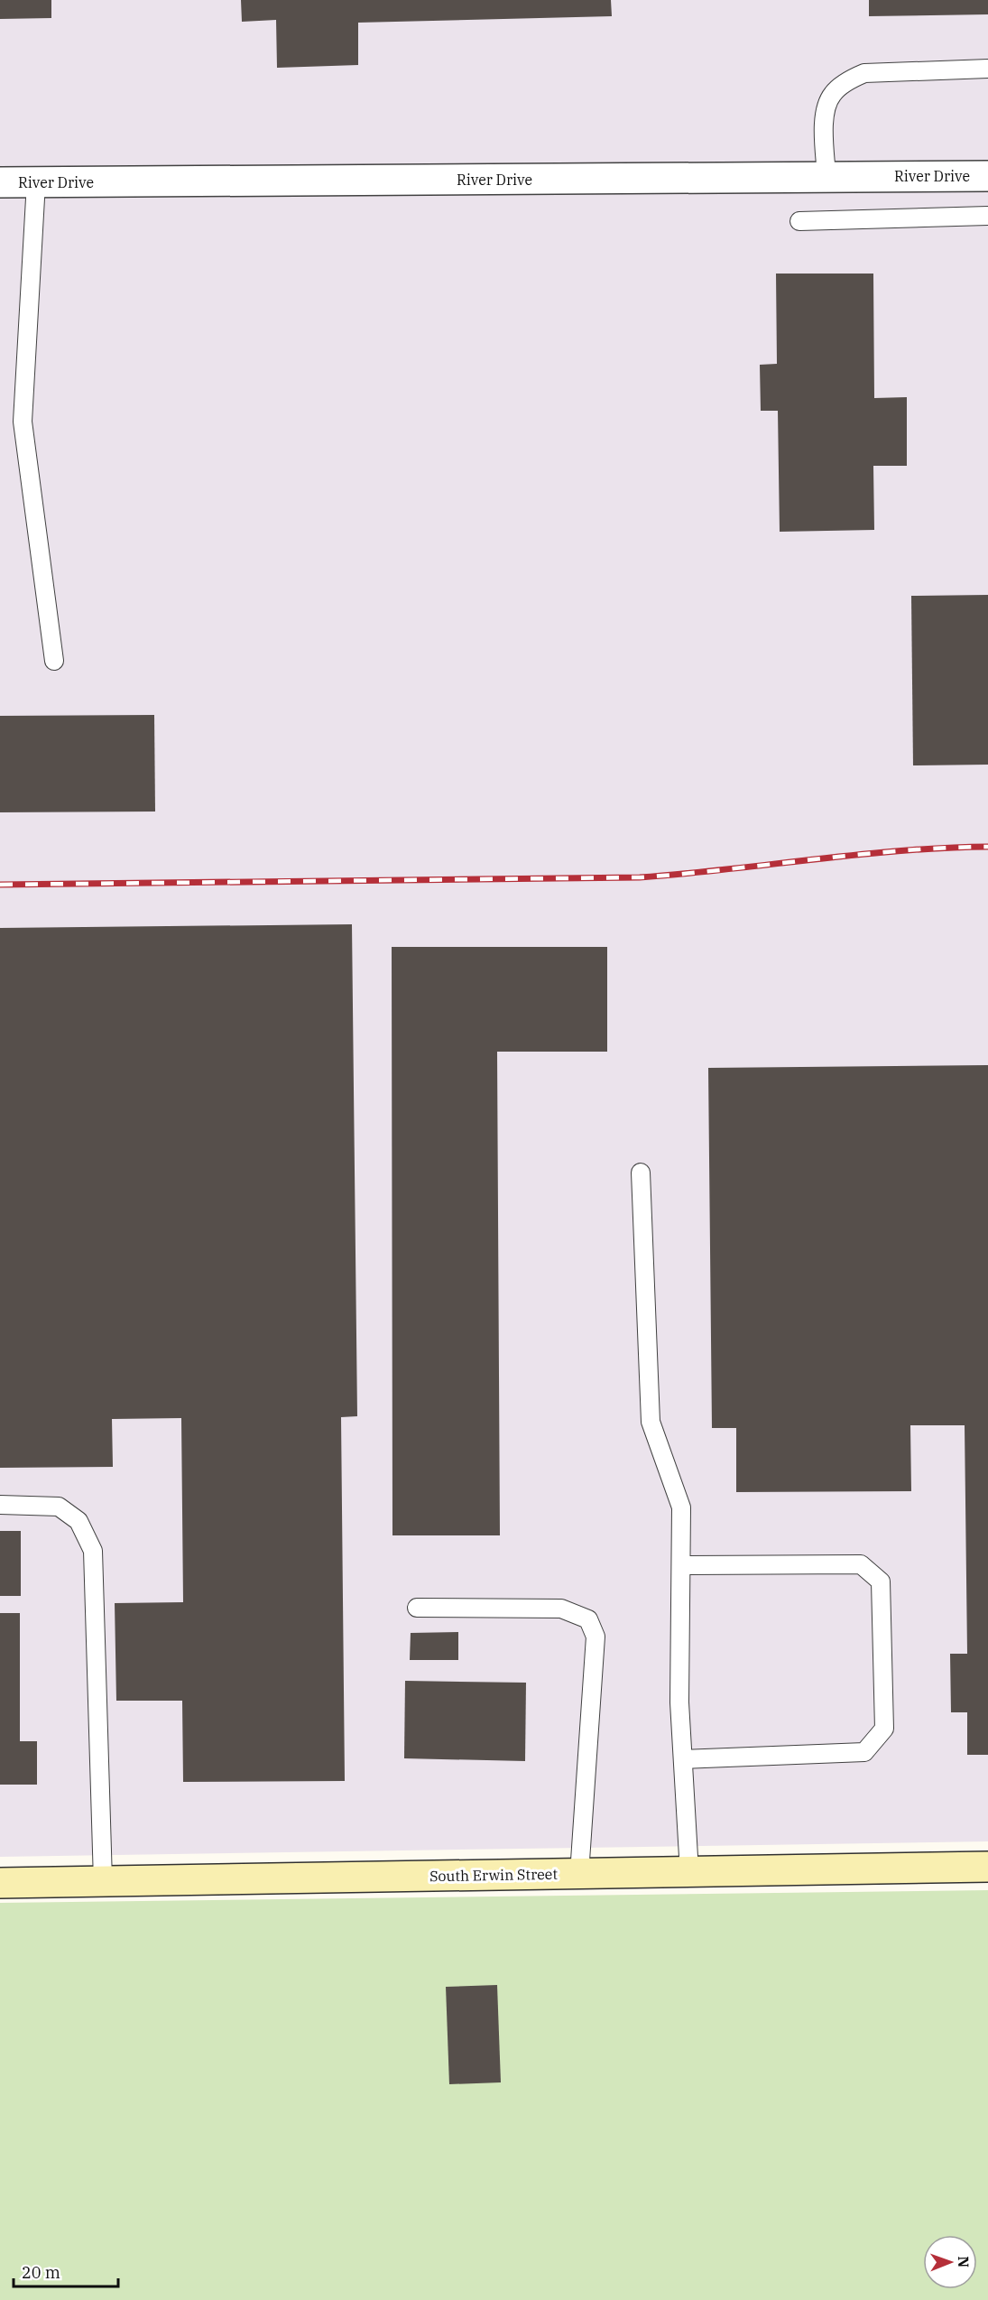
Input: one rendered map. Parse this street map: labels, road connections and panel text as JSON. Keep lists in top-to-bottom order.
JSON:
{
  "streets": {
    "street": ["River Drive", "South Erwin Street"]
  },
  "scale_bar": "20 m",
  "north": "right"
}
